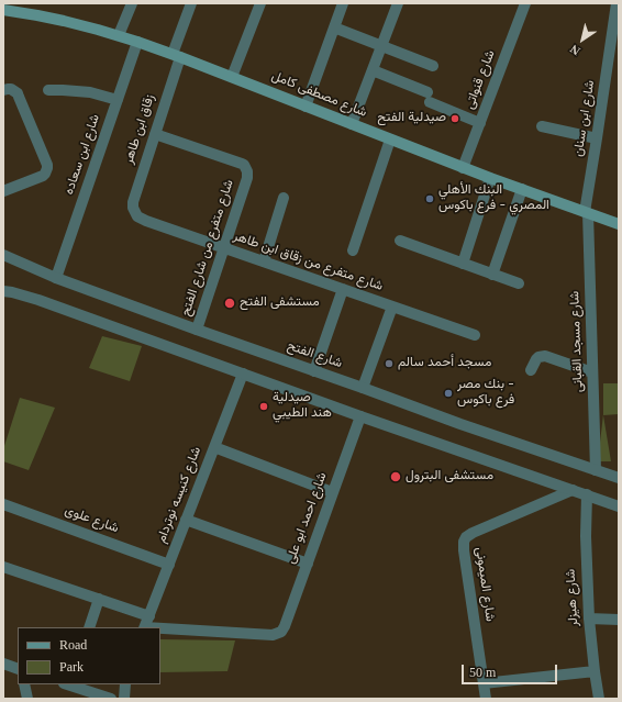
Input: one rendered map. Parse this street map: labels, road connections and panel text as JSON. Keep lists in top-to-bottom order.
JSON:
{
  "streets": {
    "main road": ["شارع مصطفى كامل"],
    "street": [
      "شارع قنواتى",
      "شارع ابن سنان",
      "زقاق ابن طاهر",
      "شارع ابن سعاده",
      "شارع متفرع من شارع الفتح",
      "شارع متفرع من زقاق ابن طاهر",
      "شارع مسجد القبانى",
      "شارع الفتح",
      "شارع كنيسه نوتردام",
      "شارع احمد ابو على",
      "شارع علوى",
      "شارع الميمونى",
      "شارع هيزلر"
    ]
  },
  "crossings": [
    ["شارع قنواتى", "شارع مصطفى كامل"],
    ["شارع مصطفى كامل", "شارع ابن سنان"],
    ["شارع مصطفى كامل", "زقاق ابن طاهر"],
    ["شارع مصطفى كامل", "شارع ابن سعاده"],
    ["شارع مصطفى كامل", "شارع مسجد القبانى"],
    ["شارع ابن سنان", "شارع مسجد القبانى"],
    ["زقاق ابن طاهر", "شارع متفرع من شارع الفتح"],
    ["زقاق ابن طاهر", "شارع متفرع من زقاق ابن طاهر"],
    ["شارع ابن سعاده", "شارع الفتح"],
    ["شارع متفرع من شارع الفتح", "شارع متفرع من زقاق ابن طاهر"],
    ["شارع متفرع من شارع الفتح", "شارع الفتح"],
    ["شارع مسجد القبانى", "شارع الفتح"],
    ["شارع كنيسه نوتردام", "شارع علوى"]
  ],
  "places": [
    "صيدلية الفتح",
    "البنك الأهلي المصري - فرع باكوس",
    "مستشفى الفتح",
    "مسجد أحمد سالم",
    "بنك مصر - فرع باكوس",
    "صيدلية هند الطيبي",
    "مستشفى البترول"
  ],
  "legend": ["Road", "Park"],
  "scale_bar": "50 m",
  "north": "bottom left"
}
